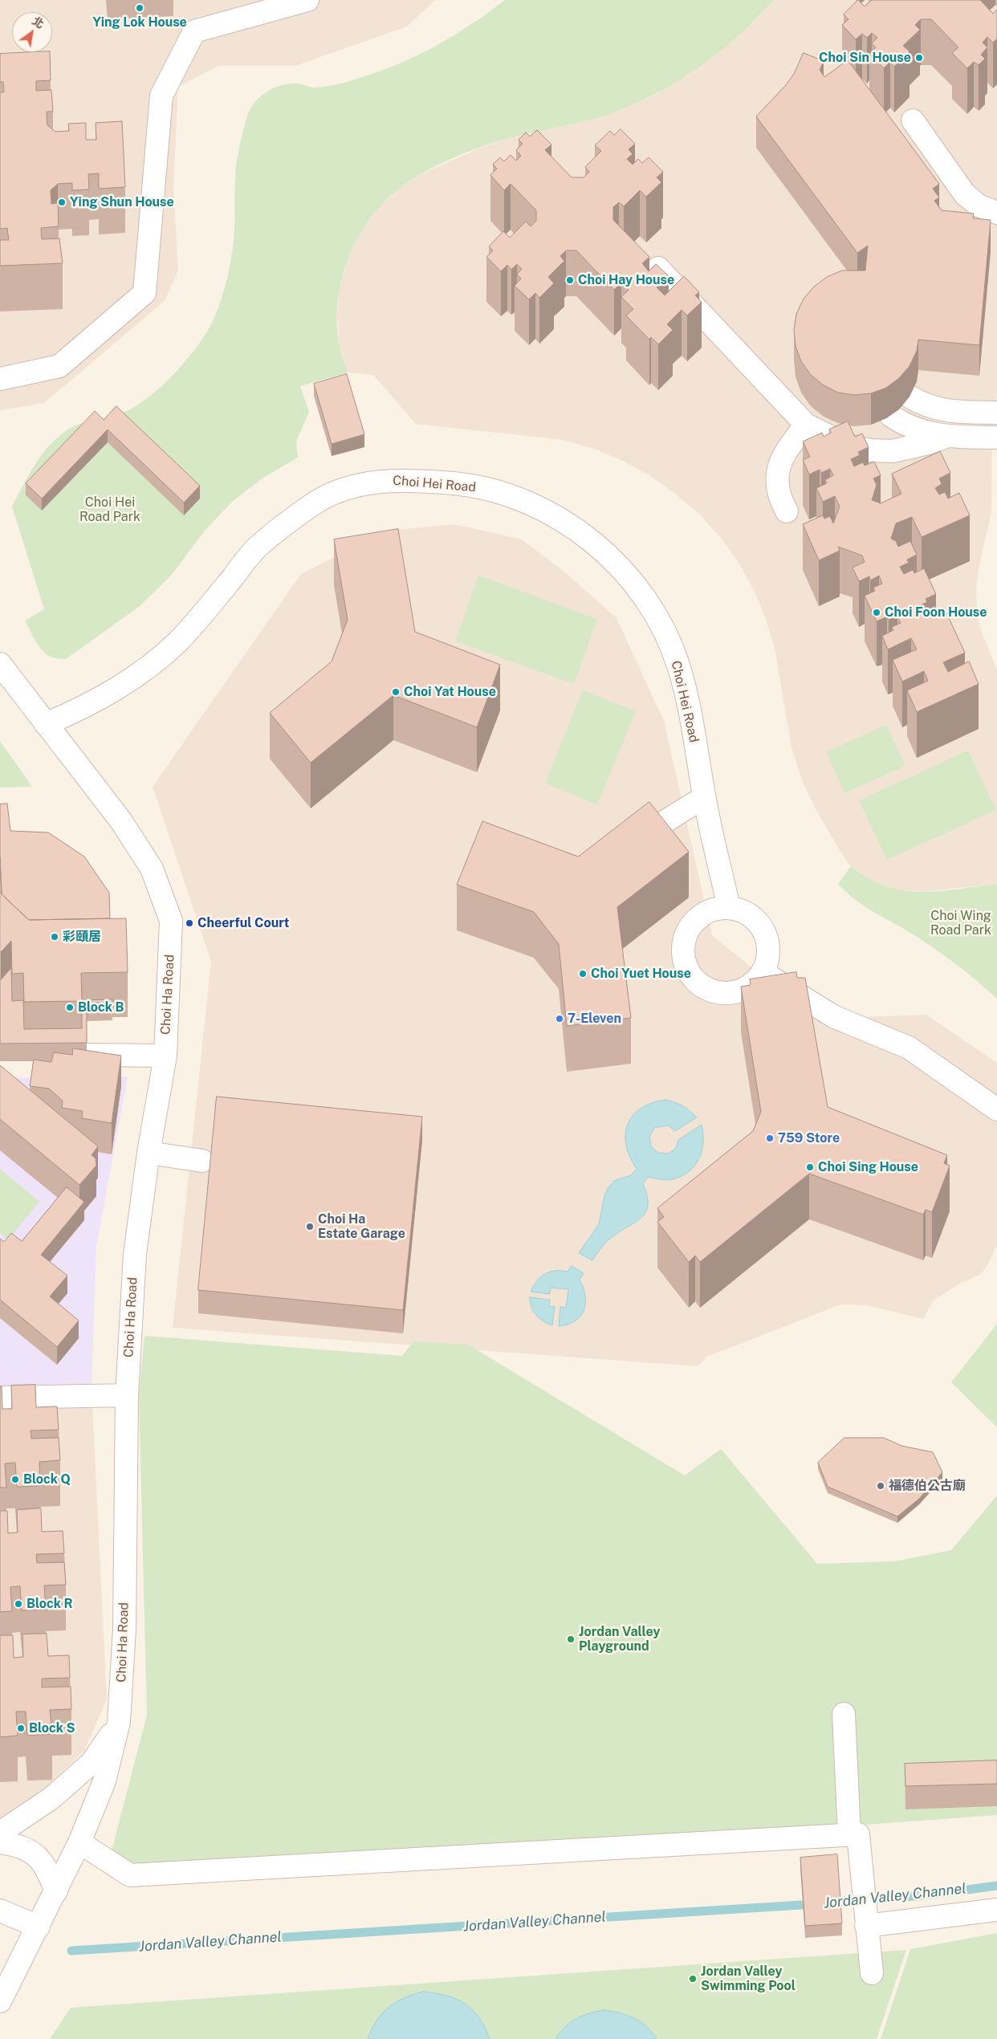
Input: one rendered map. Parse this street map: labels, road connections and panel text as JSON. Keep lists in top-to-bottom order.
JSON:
{
  "streets": {
    "street": ["Choi Hei Road", "Choi Ha Road"]
  },
  "crossings": [
    ["Choi Hei Road", "Choi Ha Road"]
  ],
  "water": ["Jordan Valley Channel"],
  "parks": ["Choi Hei Road Park", "Choi Wing Road Park"],
  "places": [
    "Ying Lok House",
    "Choi Sin House",
    "Ying Shun House",
    "Choi Hay House",
    "Choi Foon House",
    "Choi Yat House",
    "Cheerful Court",
    "彩頤居",
    "Choi Yuet House",
    "Block B",
    "7-Eleven",
    "759 Store",
    "Choi Sing House",
    "Choi Ha Estate Garage",
    "Block Q",
    "福德伯公古廟",
    "Block R",
    "Jordan Valley Playground",
    "Block S",
    "Jordan Valley Swimming Pool"
  ],
  "north": "top right"
}
